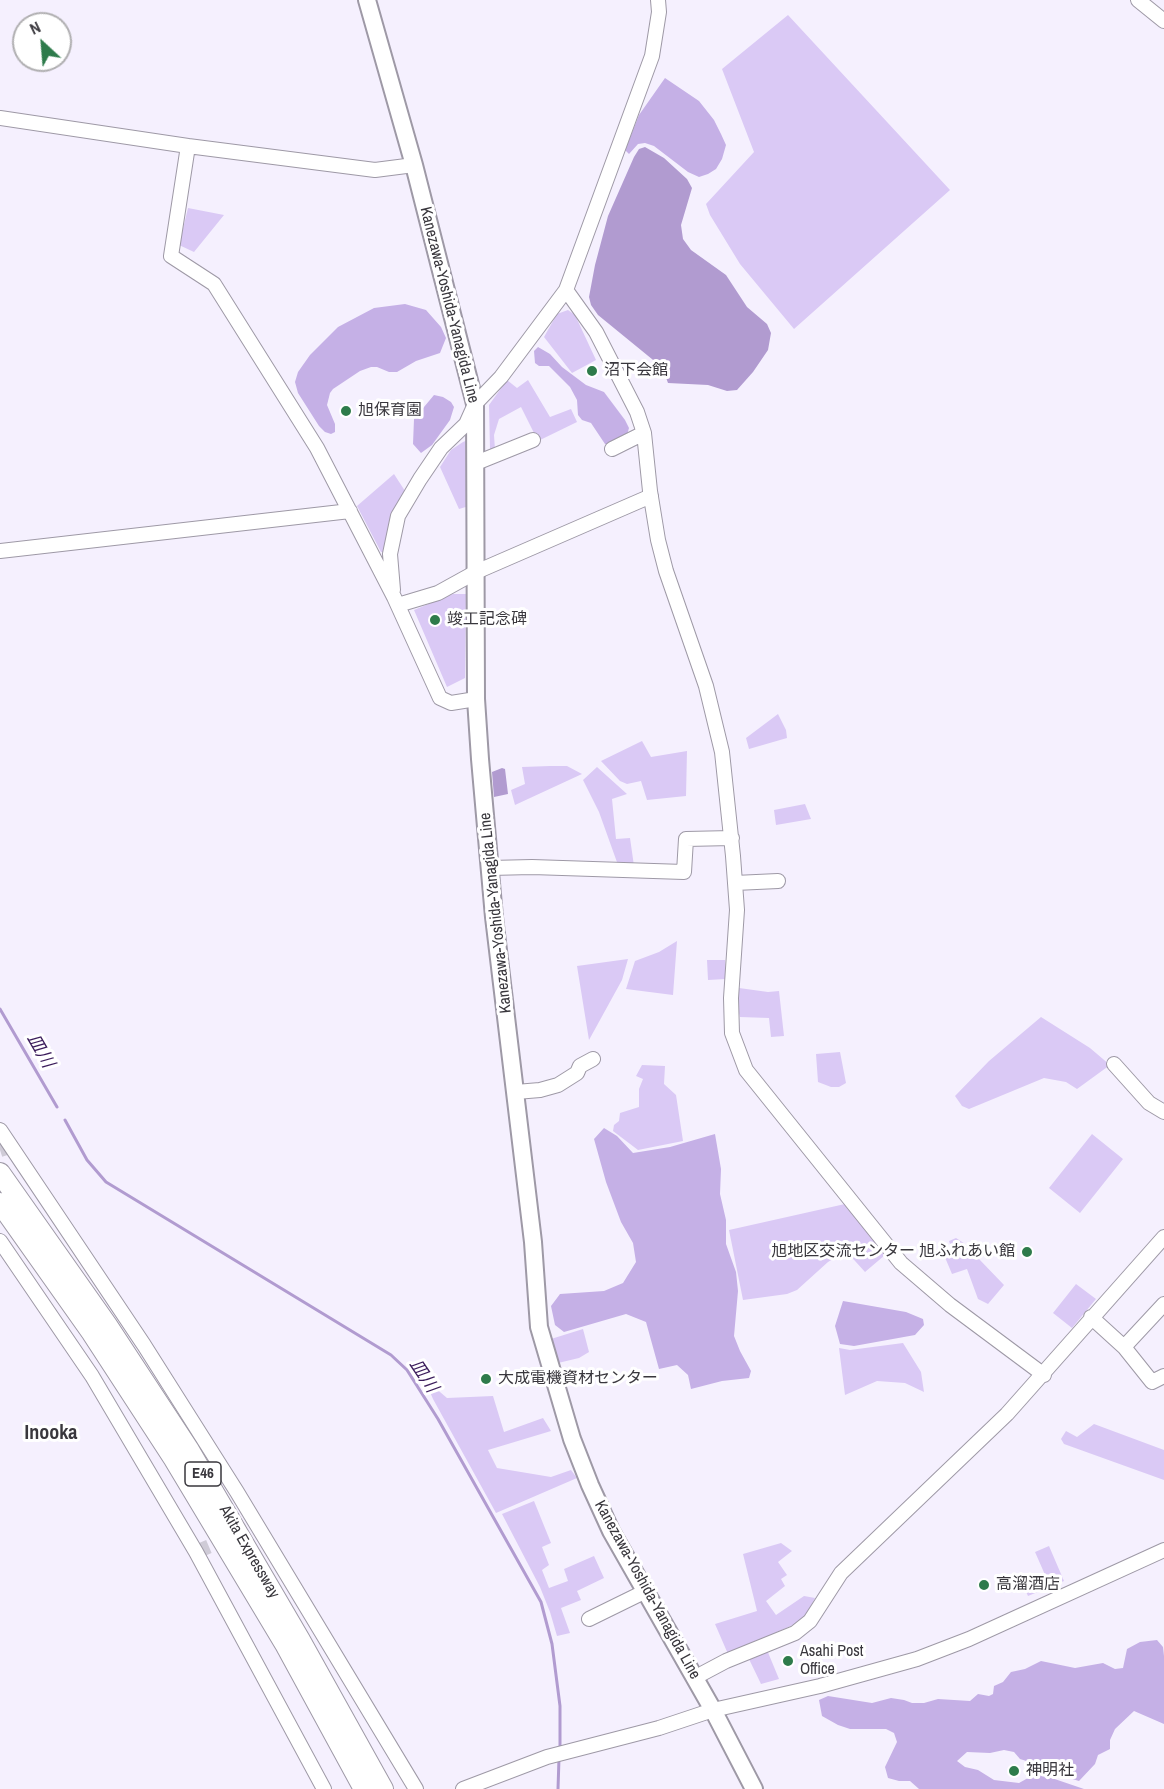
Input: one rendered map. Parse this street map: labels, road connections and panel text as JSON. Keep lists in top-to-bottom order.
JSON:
{
  "streets": {
    "highway": ["E46", "Akita Expressway"],
    "main road": ["Kanezawa-Yoshida-Yanagida Line"]
  },
  "districts": ["Inooka"],
  "water": ["皿川"],
  "places": [
    "沼下会館",
    "旭保育園",
    "竣工記念碑",
    "旭地区交流センター 旭ふれあい館",
    "大成電機資材センター",
    "高溜酒店",
    "Asahi Post Office",
    "神明社"
  ],
  "north": "top left"
}
